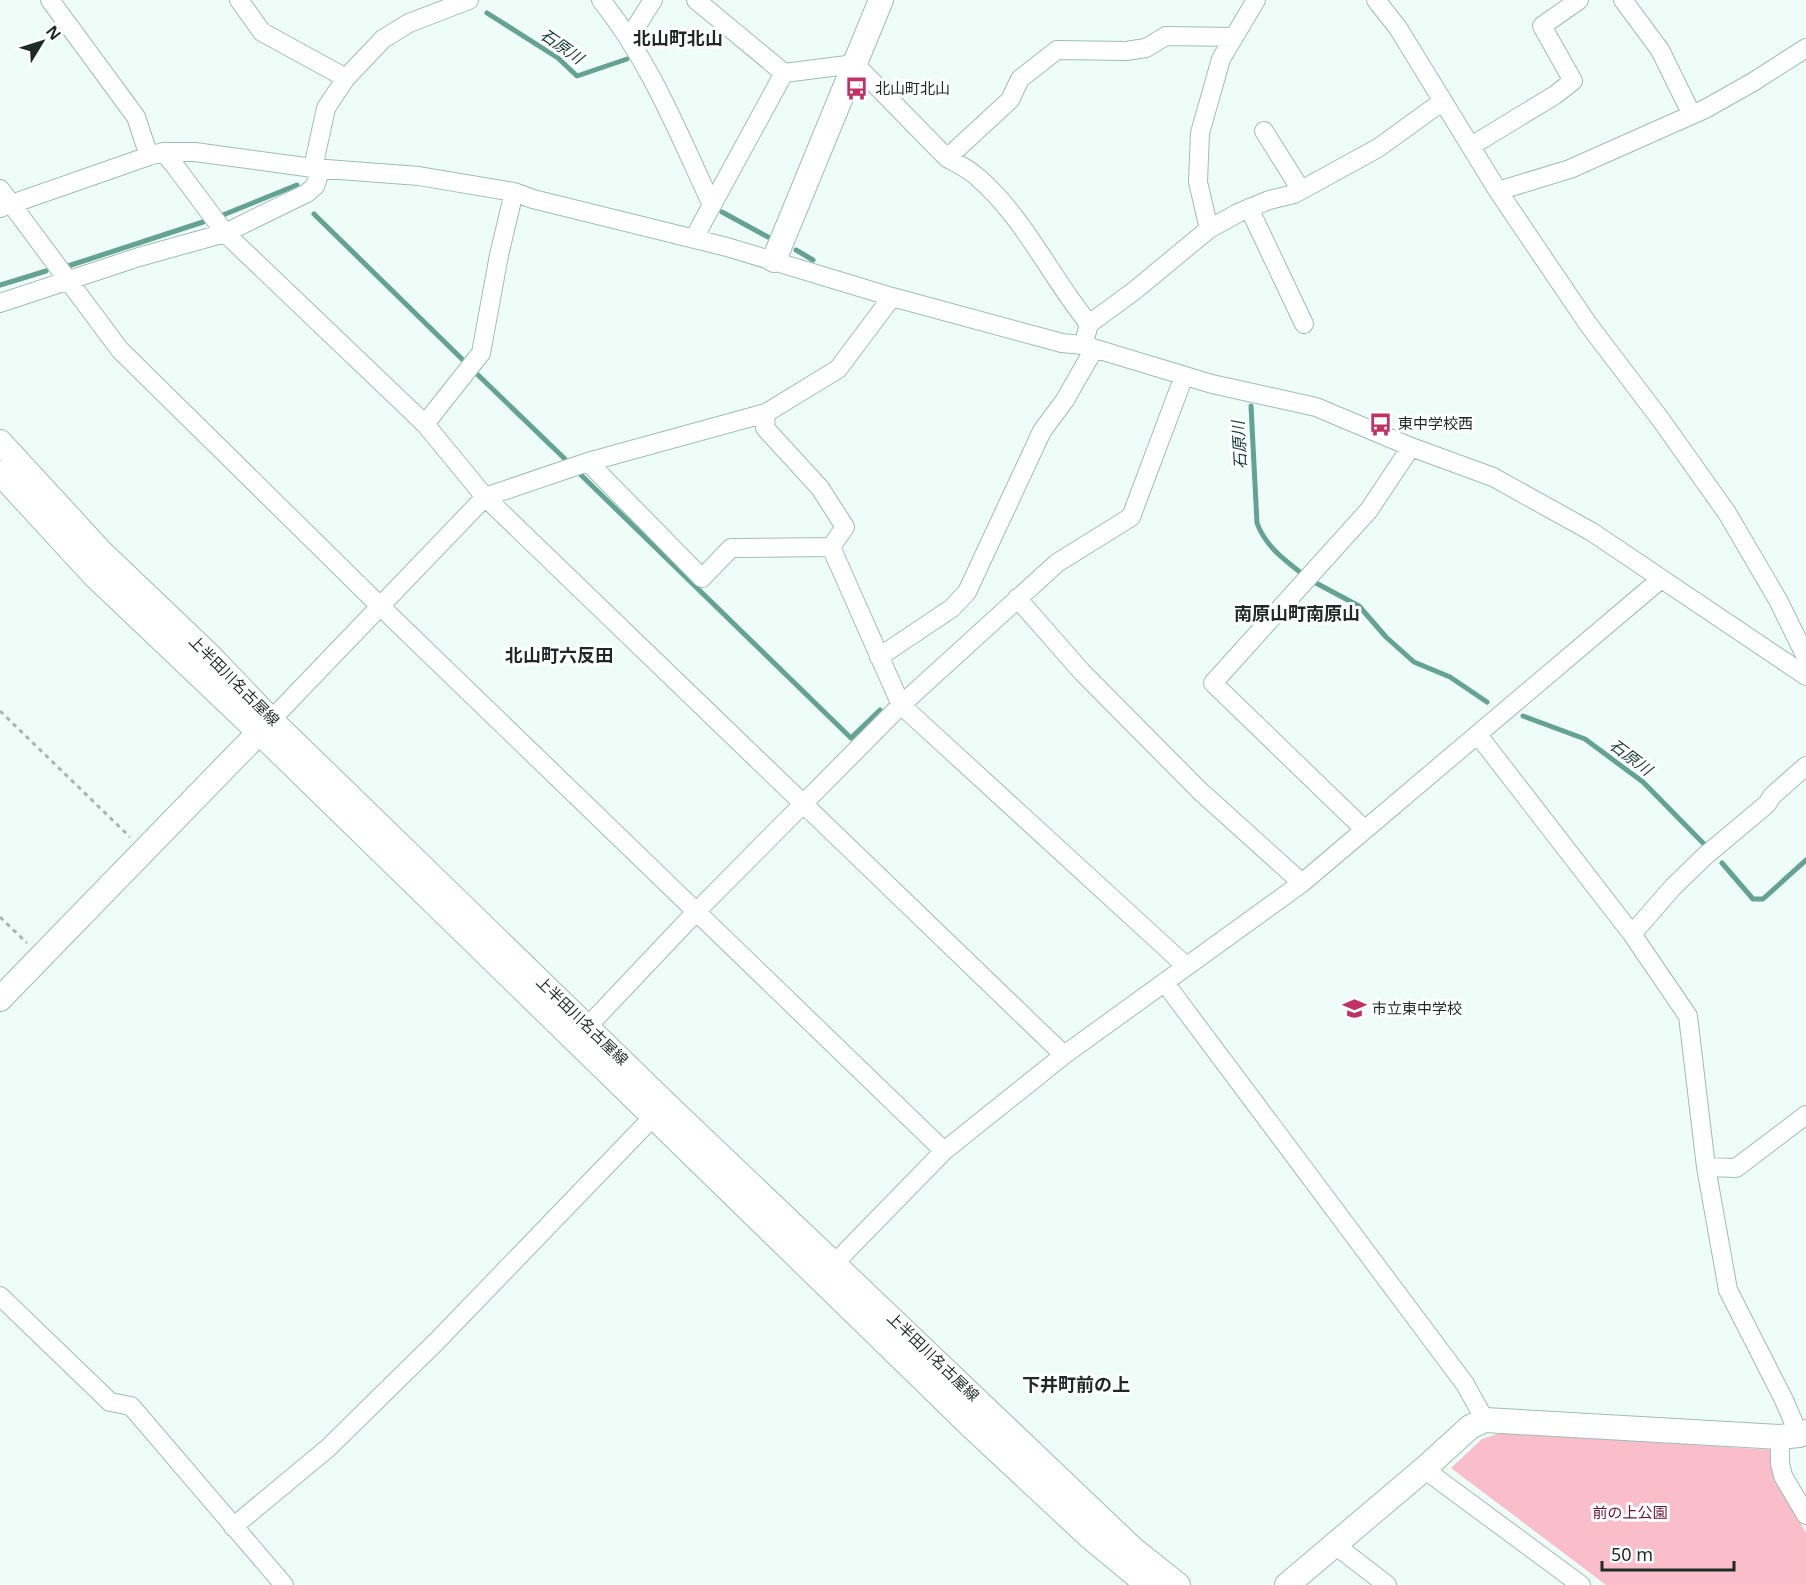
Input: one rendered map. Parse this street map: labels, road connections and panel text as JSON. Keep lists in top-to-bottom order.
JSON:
{
  "streets": {
    "main road": ["上半田川名古屋線"]
  },
  "districts": [
    "北山町北山",
    "南原山町南原山",
    "北山町六反田",
    "下井町前の上"
  ],
  "water": ["石原川"],
  "parks": ["前の上公園"],
  "places": {
    "bus stop": ["北山町北山", "東中学校西"],
    "school or university": ["市立東中学校"]
  },
  "scale_bar": "50 m",
  "north": "top right"
}
